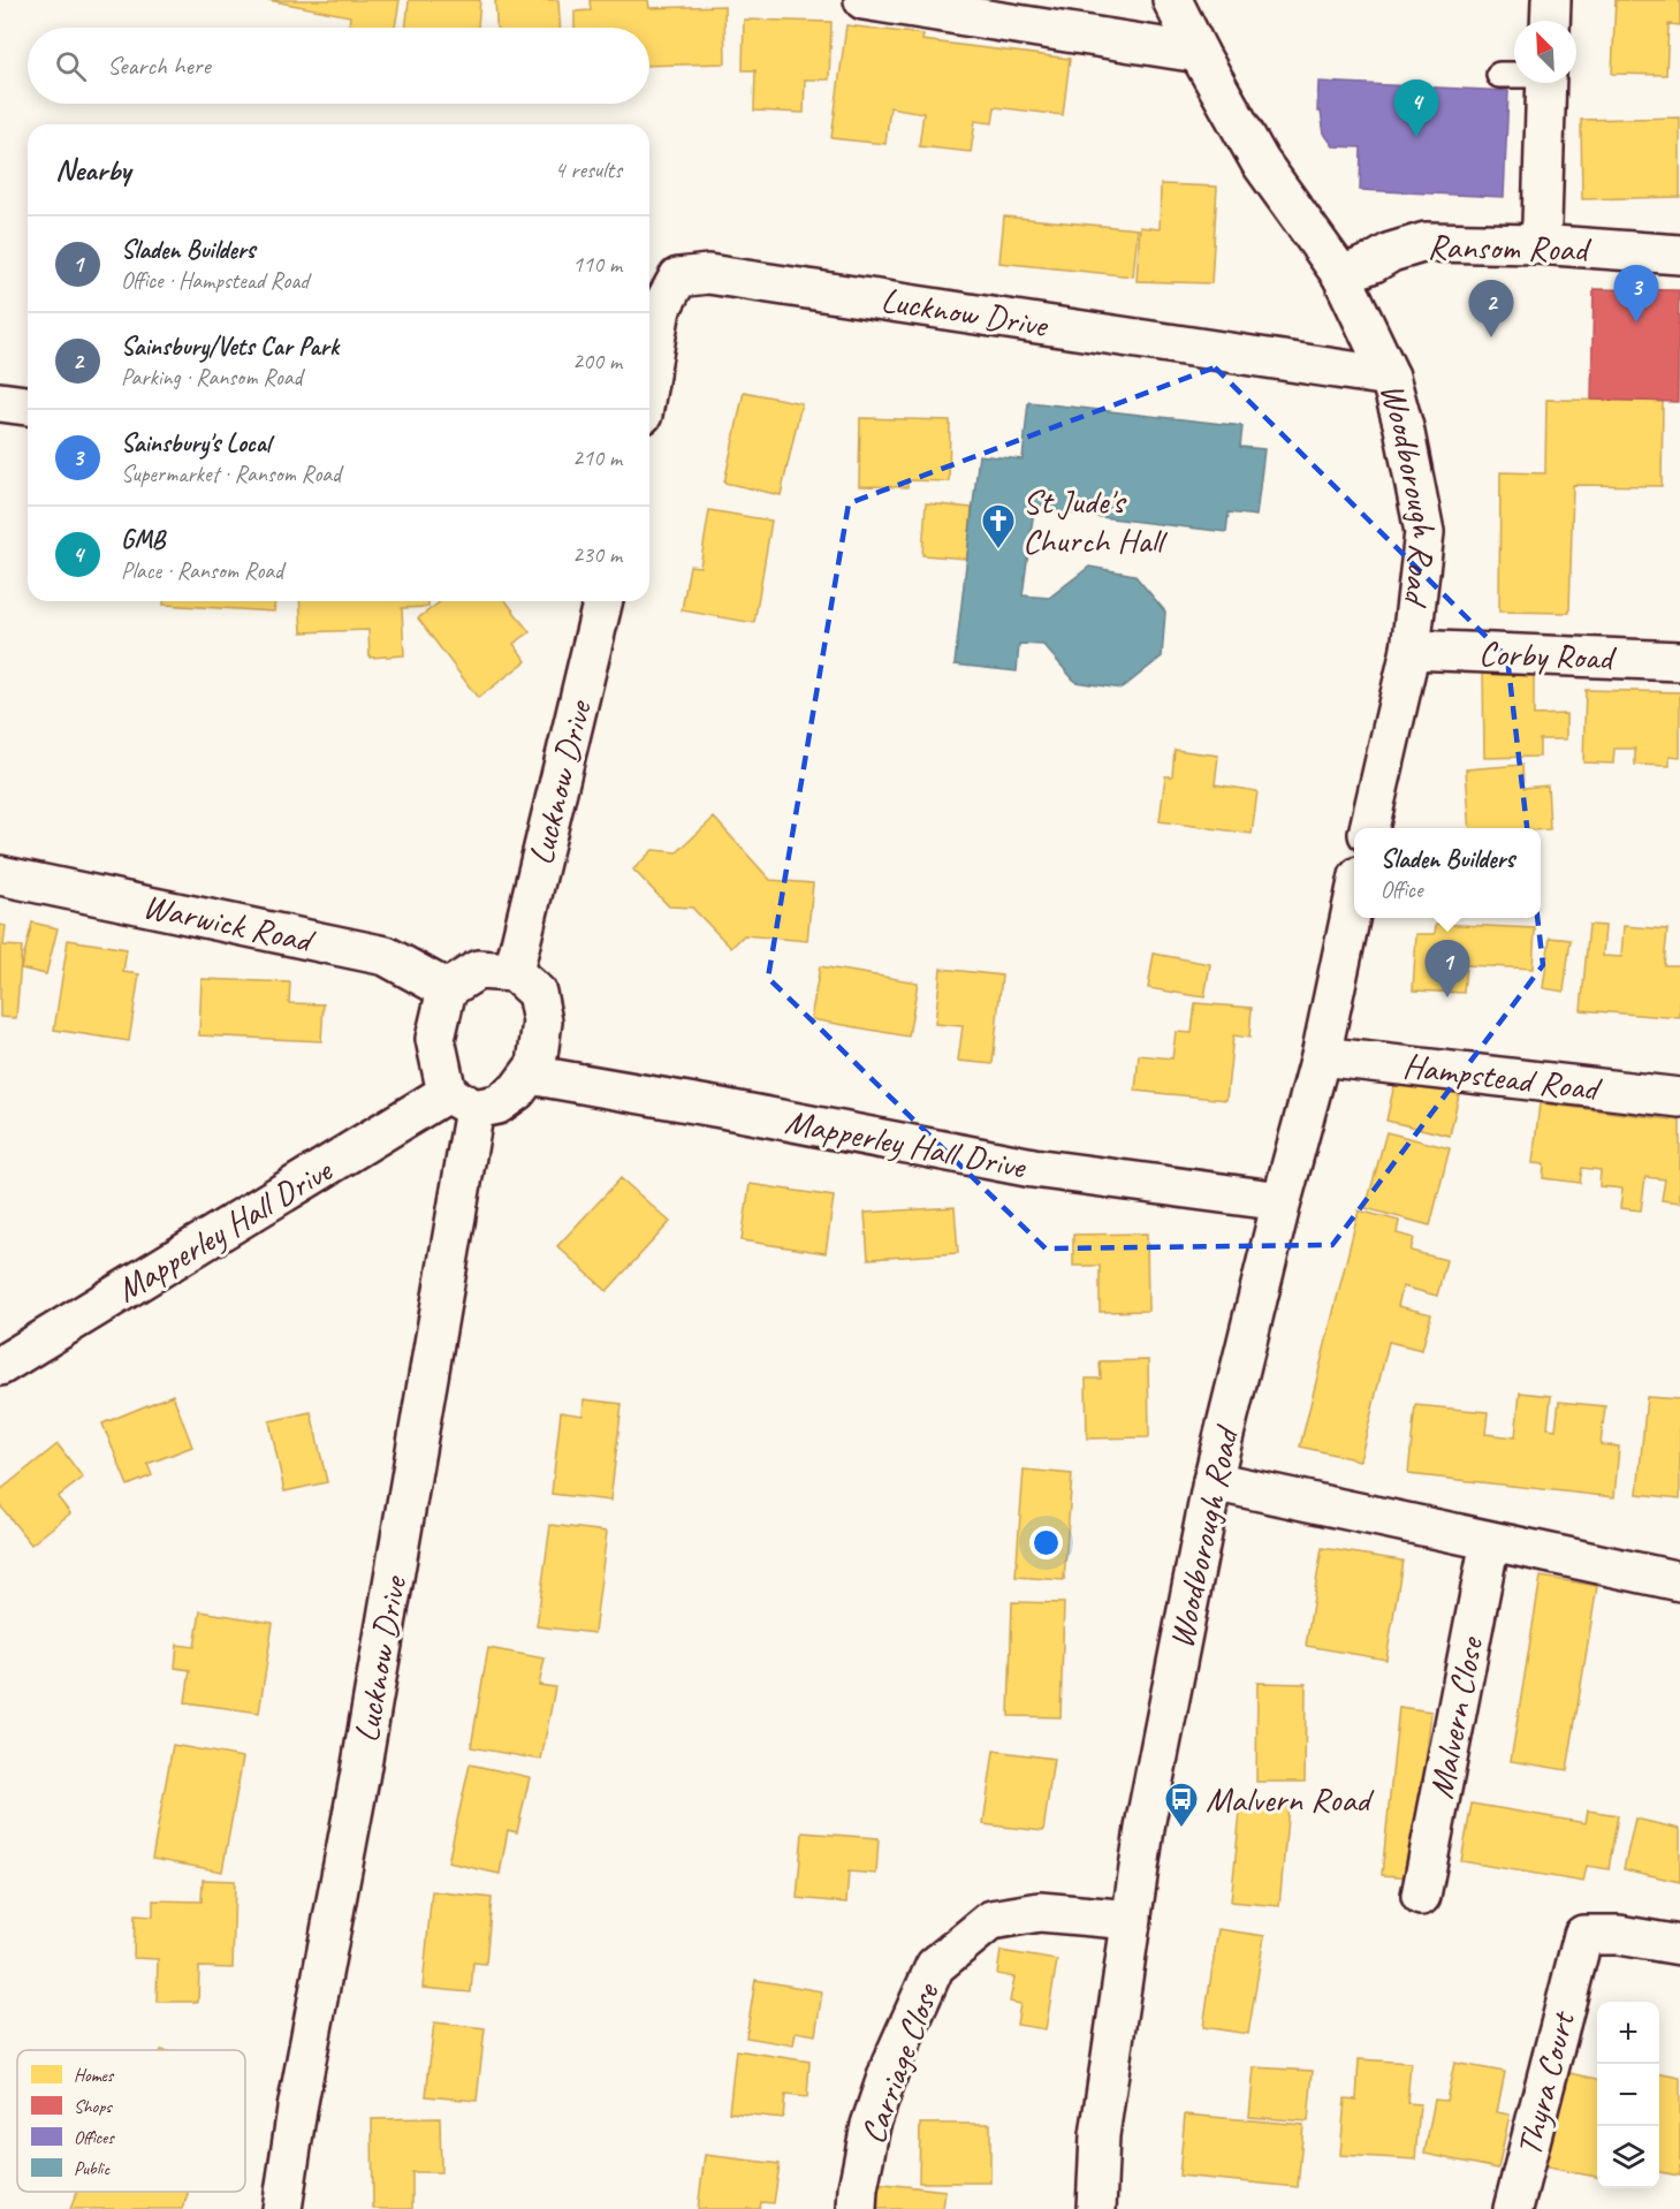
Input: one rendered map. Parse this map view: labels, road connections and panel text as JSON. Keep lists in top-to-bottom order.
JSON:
{
  "streets": {
    "street": [
      "Ransom Road",
      "Lucknow Drive",
      "Woodborough Road",
      "Corby Road",
      "Warwick Road",
      "Hampstead Road",
      "Mapperley Hall Drive",
      "Malvern Close",
      "Carriage Close",
      "Thyra Court"
    ]
  },
  "crossings": [
    ["Ransom Road", "Woodborough Road"],
    ["Lucknow Drive", "Woodborough Road"],
    ["Lucknow Drive", "Warwick Road"],
    ["Lucknow Drive", "Mapperley Hall Drive"],
    ["Woodborough Road", "Corby Road"],
    ["Woodborough Road", "Hampstead Road"],
    ["Woodborough Road", "Mapperley Hall Drive"],
    ["Woodborough Road", "Carriage Close"],
    ["Warwick Road", "Mapperley Hall Drive"]
  ],
  "places": {
    "church": ["St Jude's Church Hall"],
    "bus stop": ["Malvern Road"]
  },
  "legend": [
    "Homes",
    "Shops",
    "Offices",
    "Public"
  ],
  "north": "top left",
  "page": {
    "search": "Search here",
    "pins": [
      "4",
      "3",
      "2",
      "1"
    ],
    "heading": ["Nearby", "4 results"],
    "list": [
      {
        "mark": "1",
        "name": "Sladen Builders",
        "note": "Office · Hampstead Road",
        "value": "110 m"
      },
      {
        "mark": "2",
        "name": "Sainsbury/Vets Car Park",
        "note": "Parking · Ransom Road",
        "value": "200 m"
      },
      {
        "mark": "3",
        "name": "Sainsbury's Local",
        "note": "Supermarket · Ransom Road",
        "value": "210 m"
      },
      {
        "mark": "4",
        "name": "GMB",
        "note": "Place · Ransom Road",
        "value": "230 m"
      }
    ],
    "popup": ["Sladen Builders", "Office"],
    "map_buttons": ["+", "−"]
  }
}
